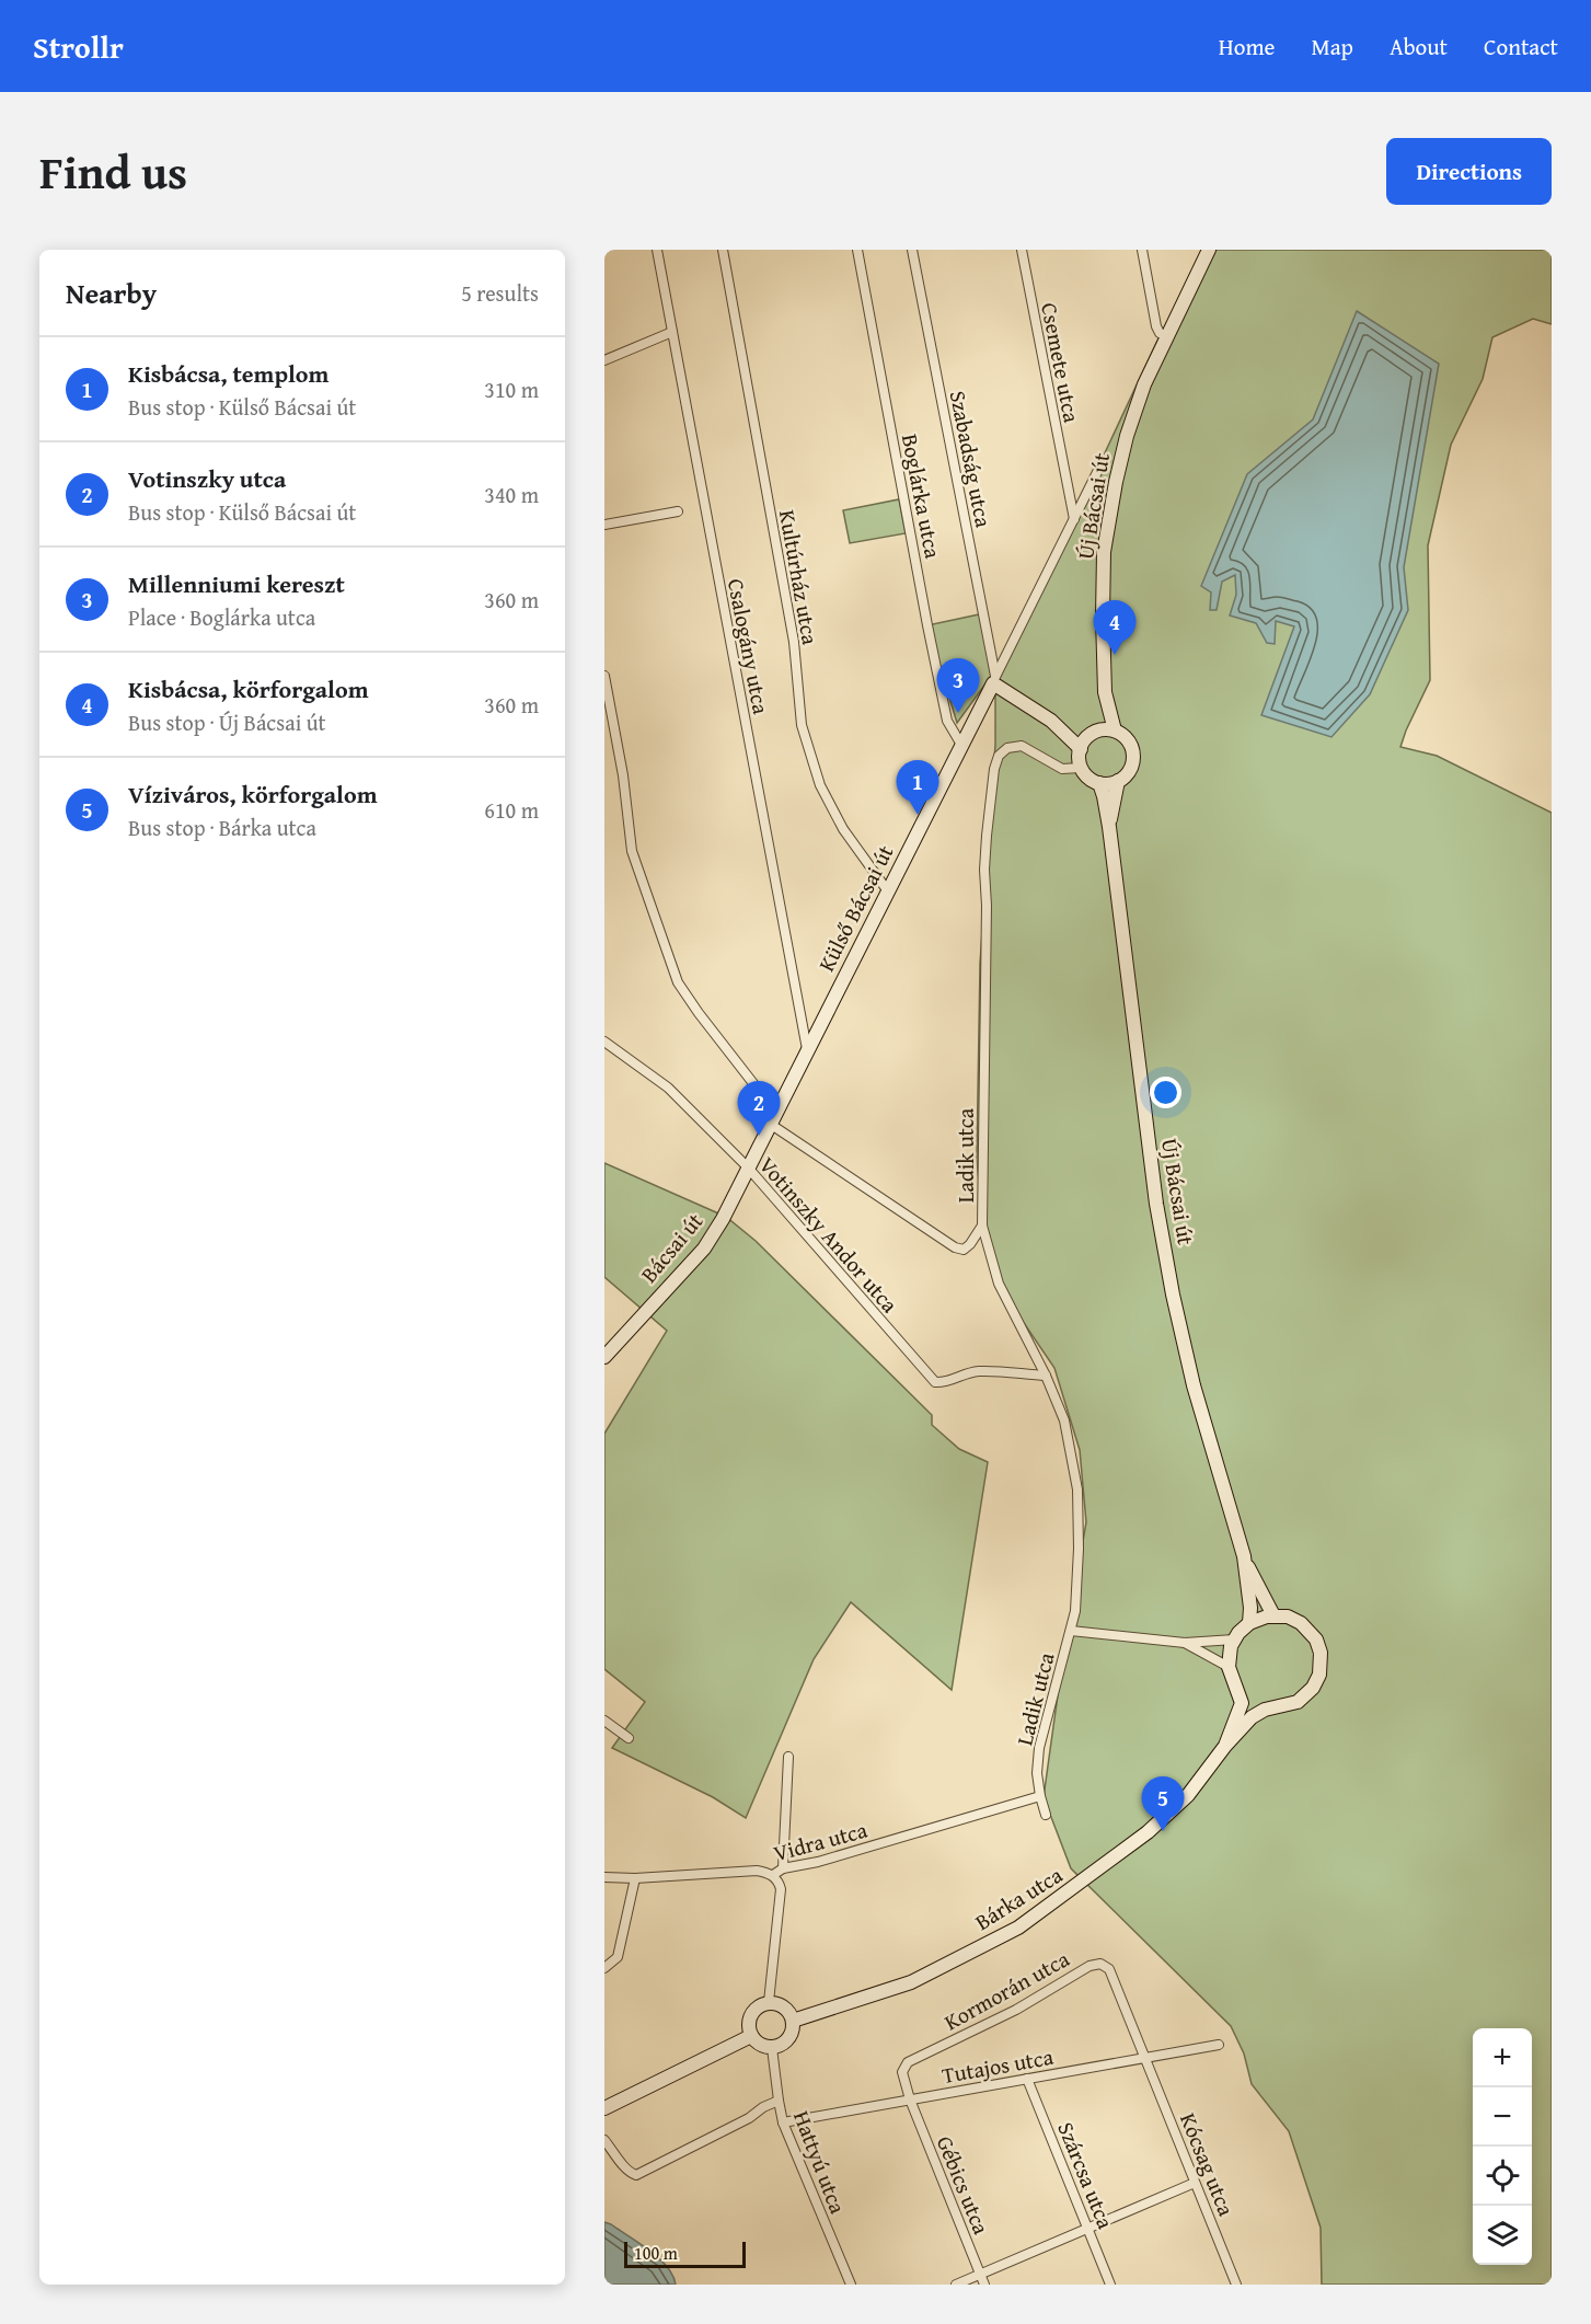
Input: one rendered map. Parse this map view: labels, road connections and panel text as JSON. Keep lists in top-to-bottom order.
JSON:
{
  "streets": {
    "street": [
      "Csemete utca",
      "Szabadság utca",
      "Boglárka utca",
      "Új Bácsai út",
      "Kultúrház utca",
      "Csalogány utca",
      "Külső Bácsai út",
      "Ladik utca",
      "Votinszky Andor utca",
      "Bácsai út",
      "Vidra utca",
      "Bárka utca",
      "Kormorán utca",
      "Tutajos utca",
      "Hattyú utca",
      "Kócsag utca",
      "Szárcsa utca",
      "Gébics utca"
    ]
  },
  "crossings": [
    ["Csemete utca", "Külső Bácsai út"],
    ["Szabadság utca", "Külső Bácsai út"],
    ["Boglárka utca", "Külső Bácsai út"],
    ["Új Bácsai út", "Ladik utca"],
    ["Kultúrház utca", "Külső Bácsai út"],
    ["Csalogány utca", "Külső Bácsai út"],
    ["Külső Bácsai út", "Votinszky Andor utca"],
    ["Külső Bácsai út", "Bácsai út"],
    ["Ladik utca", "Votinszky Andor utca"],
    ["Ladik utca", "Vidra utca"],
    ["Bárka utca", "Hattyú utca"],
    ["Kormorán utca", "Tutajos utca"],
    ["Kormorán utca", "Kócsag utca"],
    ["Kormorán utca", "Gébics utca"],
    ["Tutajos utca", "Hattyú utca"],
    ["Tutajos utca", "Kócsag utca"],
    ["Tutajos utca", "Szárcsa utca"],
    ["Tutajos utca", "Gébics utca"]
  ],
  "scale_bar": "100 m",
  "page": {
    "header": "Strollr",
    "nav": [
      "Home",
      "Map",
      "About",
      "Contact"
    ],
    "title": "Find us",
    "buttons": "Directions",
    "heading": ["Nearby", "5 results"],
    "list": [
      {
        "mark": "1",
        "name": "Kisbácsa, templom",
        "note": "Bus stop · Külső Bácsai út",
        "value": "310 m"
      },
      {
        "mark": "2",
        "name": "Votinszky utca",
        "note": "Bus stop · Külső Bácsai út",
        "value": "340 m"
      },
      {
        "mark": "3",
        "name": "Millenniumi kereszt",
        "note": "Place · Boglárka utca",
        "value": "360 m"
      },
      {
        "mark": "4",
        "name": "Kisbácsa, körforgalom",
        "note": "Bus stop · Új Bácsai út",
        "value": "360 m"
      },
      {
        "mark": "5",
        "name": "Víziváros, körforgalom",
        "note": "Bus stop · Bárka utca",
        "value": "610 m"
      }
    ],
    "pins": [
      "4",
      "3",
      "1",
      "2",
      "5"
    ],
    "map_buttons": ["+", "−"],
    "scale": "100 m"
  }
}
